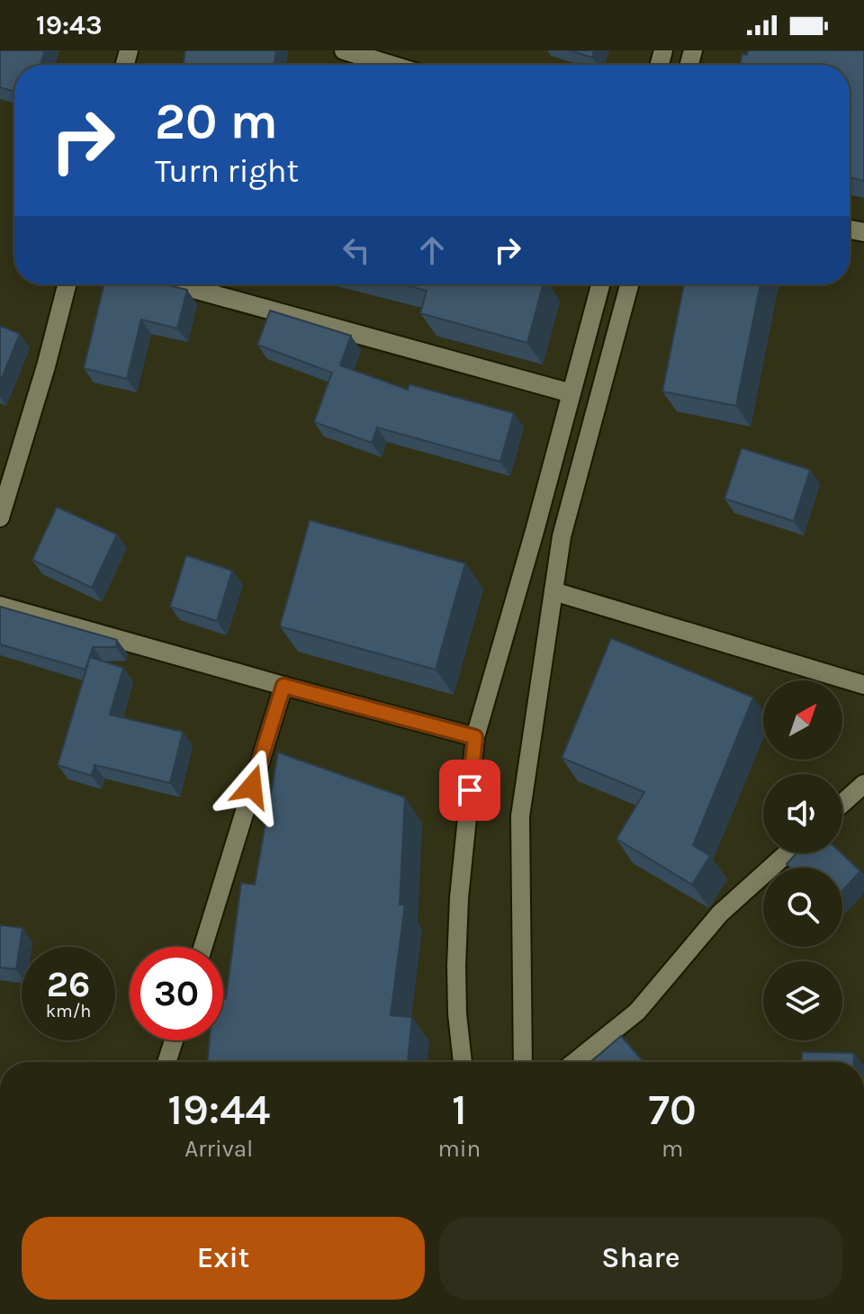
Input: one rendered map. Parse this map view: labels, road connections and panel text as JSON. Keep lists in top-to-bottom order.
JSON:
{
  "north": "top right",
  "page": {
    "status": "19:43",
    "turn": ["20 m", "Turn right"],
    "speed": "26 km/h",
    "limit": "30",
    "eta": [
      "19:44",
      "Arrival",
      "1",
      "min",
      "70",
      "m"
    ],
    "buttons": ["Exit", "Share"]
  }
}
